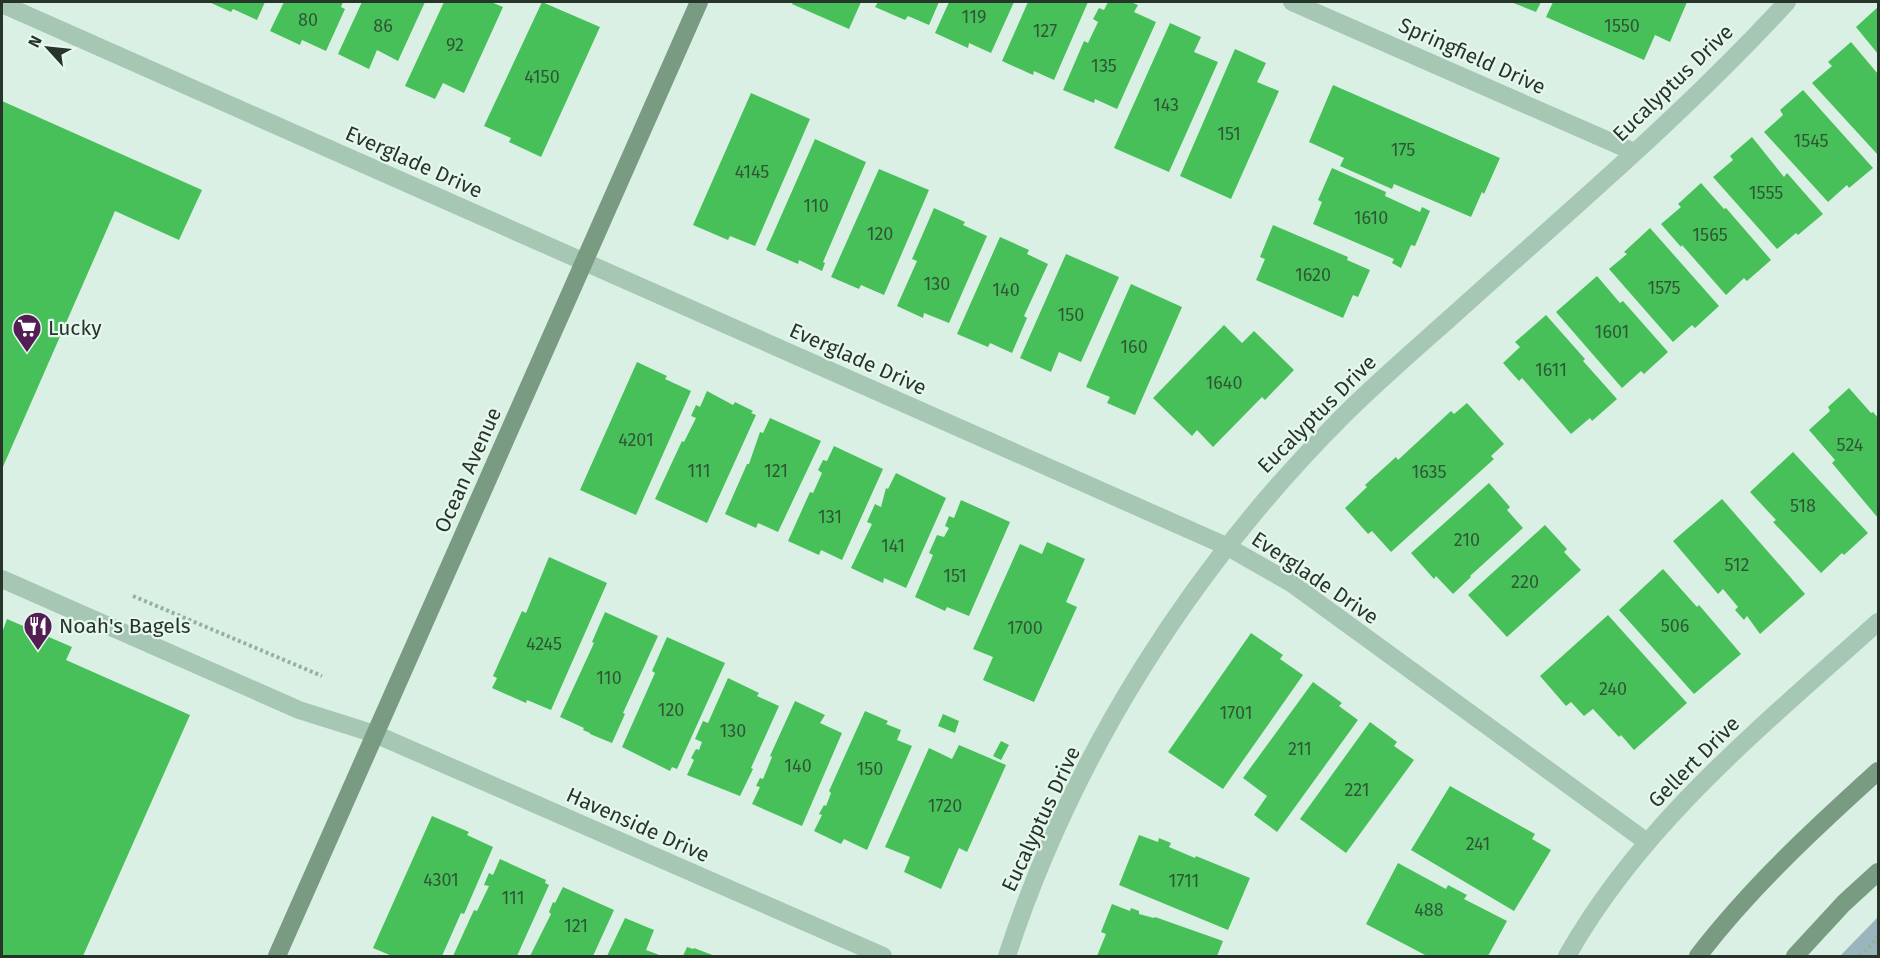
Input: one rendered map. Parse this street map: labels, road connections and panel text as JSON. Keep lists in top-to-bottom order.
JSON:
{
  "streets": {
    "street": [
      "Springfield Drive",
      "Eucalyptus Drive",
      "Everglade Drive",
      "Ocean Avenue",
      "Gellert Drive",
      "Havenside Drive"
    ]
  },
  "crossings": [
    ["Springfield Drive", "Eucalyptus Drive"],
    ["Eucalyptus Drive", "Everglade Drive"],
    ["Everglade Drive", "Ocean Avenue"],
    ["Everglade Drive", "Gellert Drive"],
    ["Ocean Avenue", "Havenside Drive"]
  ],
  "places": {
    "supermarket": ["Lucky"],
    "restaurant": ["Noah's Bagels"]
  },
  "house_numbers": [
    "119",
    "80",
    "86",
    "1550",
    "127",
    "92",
    "135",
    "4150",
    "143",
    "151",
    "1545",
    "175",
    "4145",
    "1555",
    "110",
    "1610",
    "120",
    "1565",
    "1620",
    "130",
    "1575",
    "140",
    "150",
    "1601",
    "160",
    "1611",
    "1640",
    "4201",
    "524",
    "111",
    "121",
    "1635",
    "518",
    "131",
    "210",
    "141",
    "512",
    "151",
    "220",
    "506",
    "1700",
    "4245",
    "110",
    "240",
    "120",
    "1701",
    "130",
    "211",
    "140",
    "150",
    "221",
    "1720",
    "241",
    "4301",
    "1711",
    "111",
    "488",
    "121"
  ],
  "north": "top left"
}
